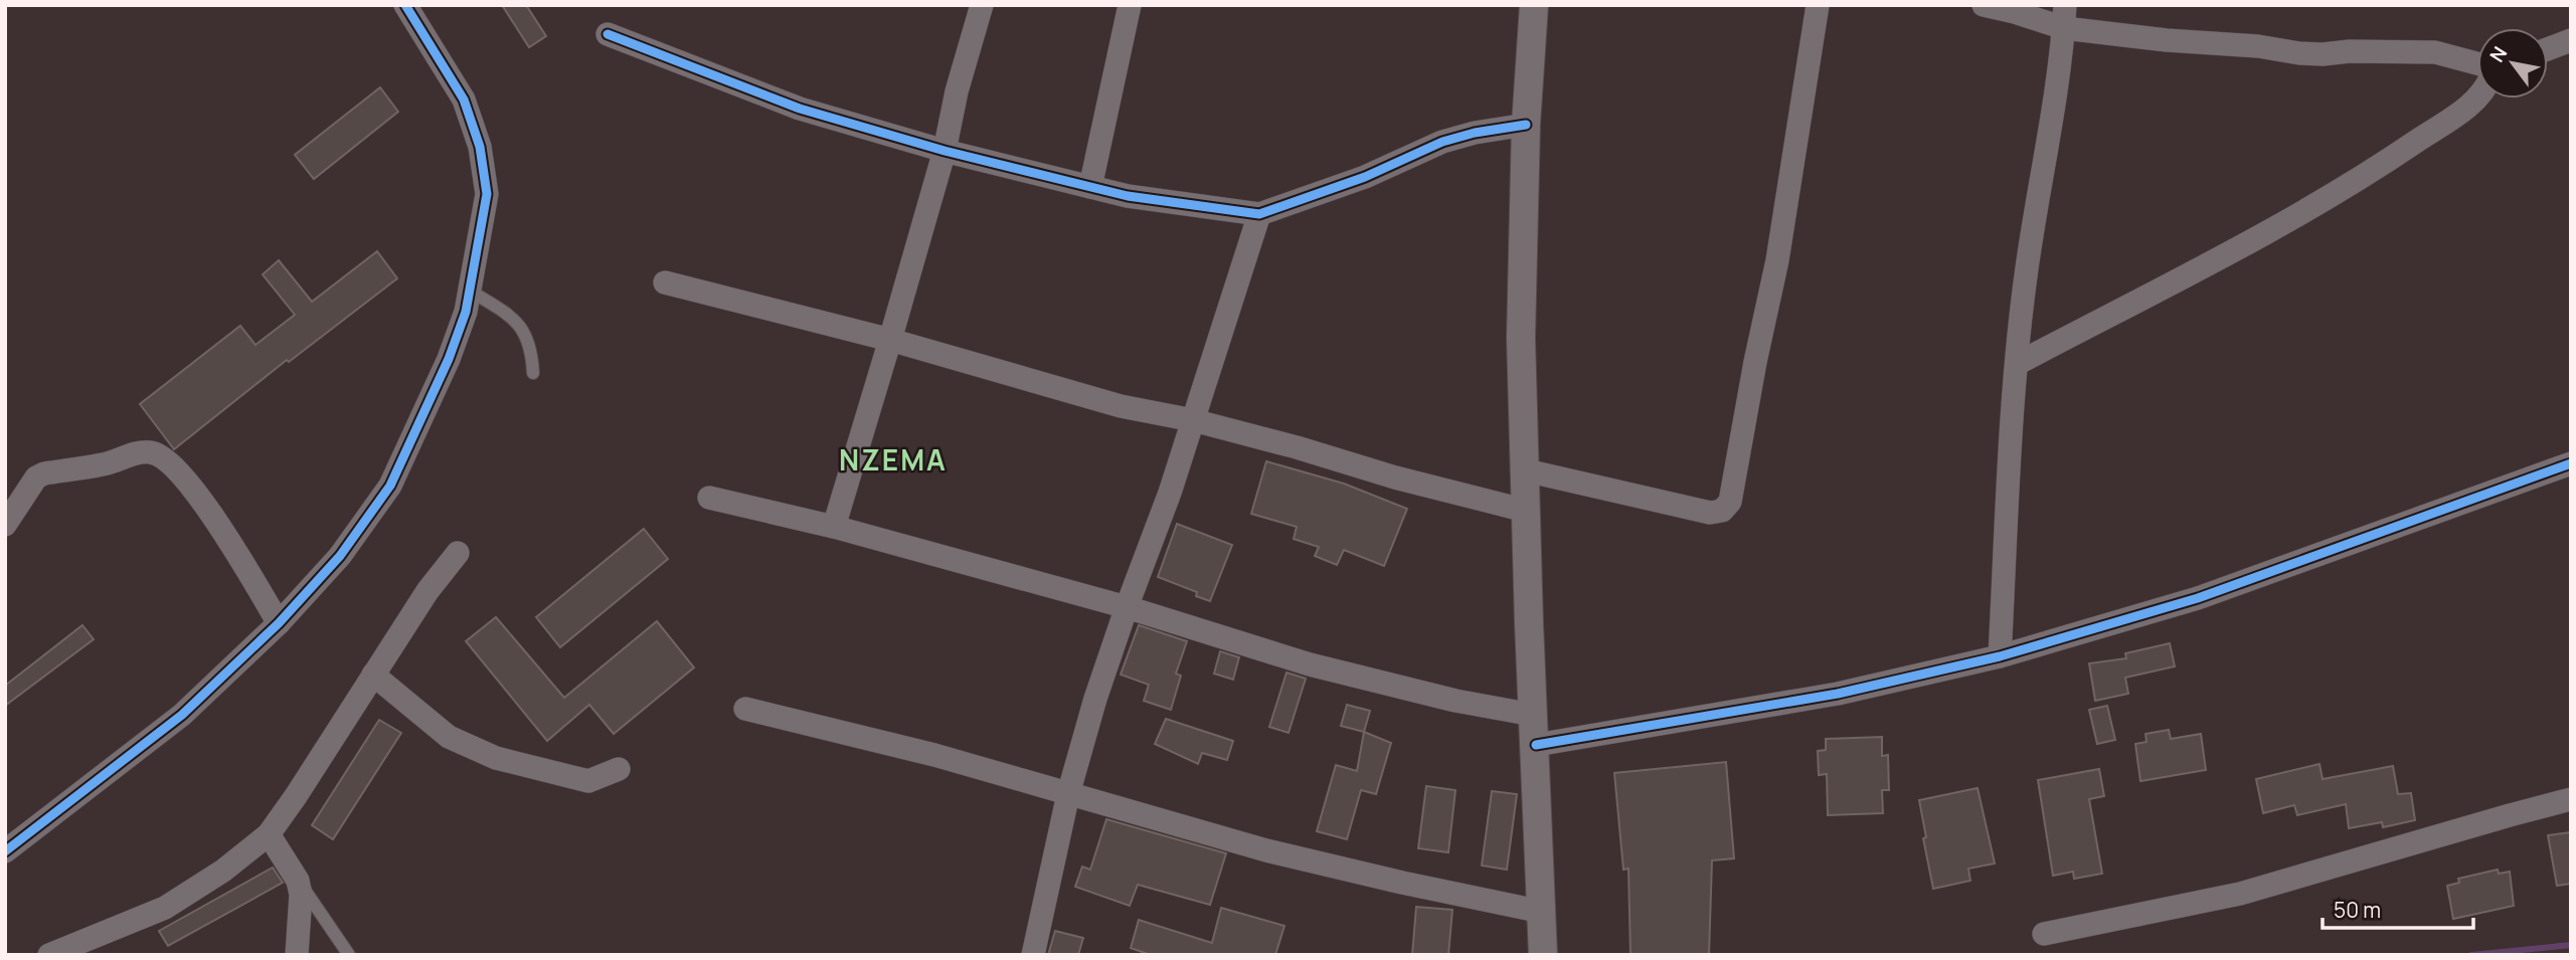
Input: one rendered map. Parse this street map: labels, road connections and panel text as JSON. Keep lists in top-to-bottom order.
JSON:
{
  "districts": ["NZEMA"],
  "scale_bar": "50 m",
  "north": "top left"
}
